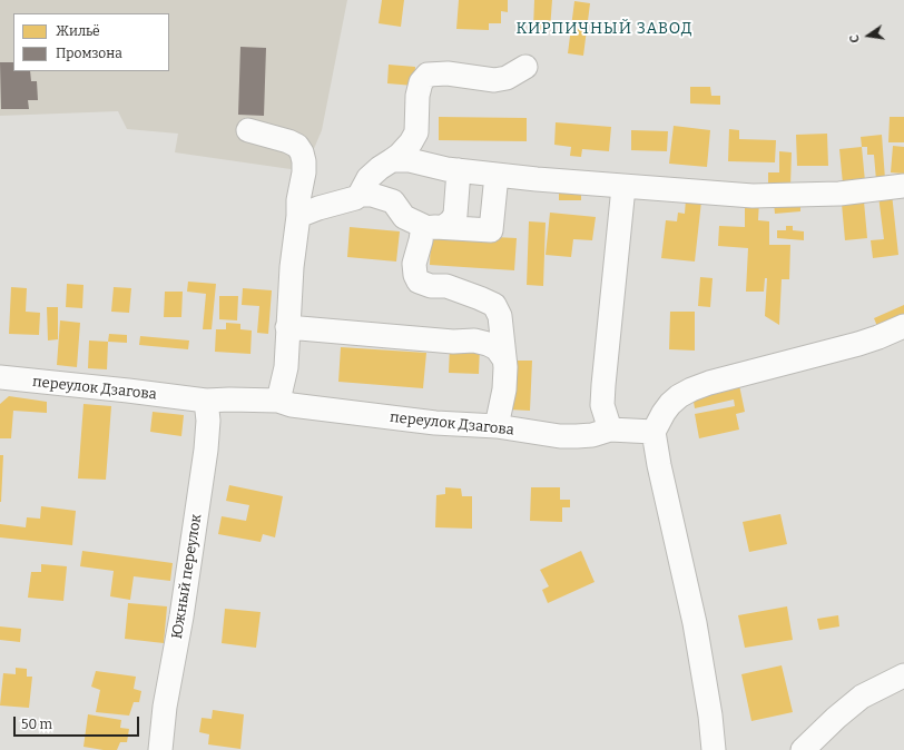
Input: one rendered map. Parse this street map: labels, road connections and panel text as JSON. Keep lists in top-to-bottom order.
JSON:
{
  "streets": {
    "street": ["переулок Дзагова", "Южный переулок"]
  },
  "crossings": [
    ["переулок Дзагова", "Южный переулок"]
  ],
  "districts": ["КИРПИЧНЫЙ ЗАВОД"],
  "legend": ["Жильё", "Промзона"],
  "scale_bar": "50 m",
  "north": "left"
}
